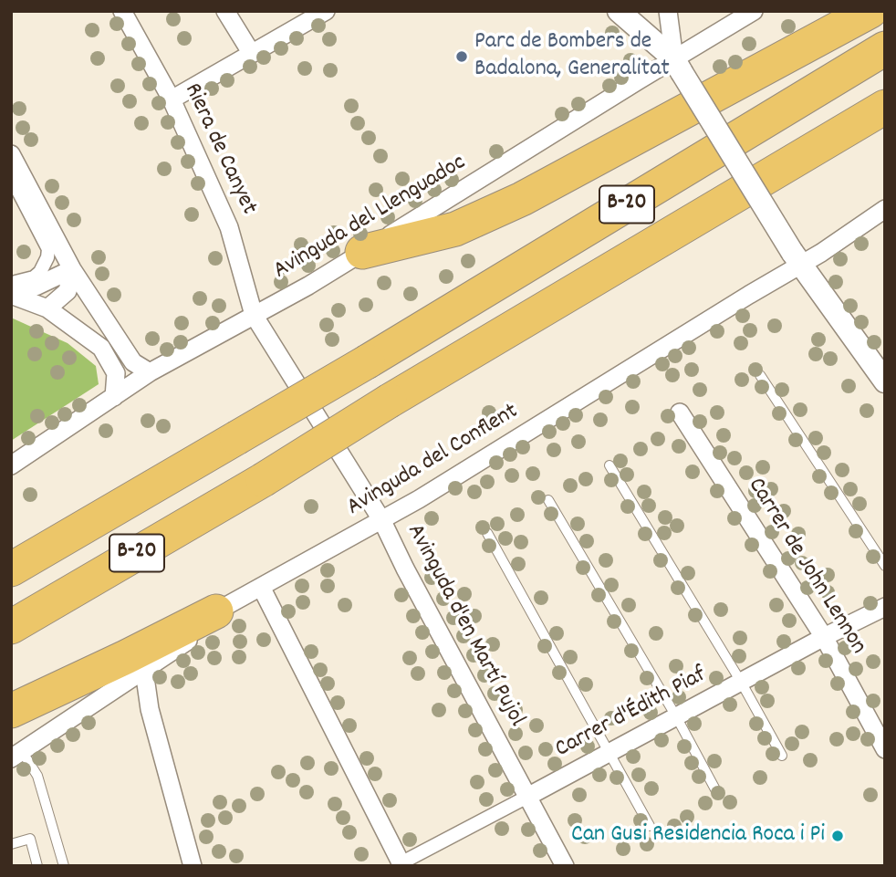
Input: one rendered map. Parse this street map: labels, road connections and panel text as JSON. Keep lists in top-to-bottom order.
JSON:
{
  "streets": {
    "highway": ["B-20"],
    "street": [
      "Riera de Canyet",
      "Avinguda del Llenguadoc",
      "Avinguda del Conflent",
      "Carrer de John Lennon",
      "Avinguda d'en Martí Pujol",
      "Carrer d'Édith Piaf"
    ]
  },
  "crossings": [
    ["Riera de Canyet", "Avinguda del Llenguadoc"],
    ["Riera de Canyet", "Avinguda d'en Martí Pujol"],
    ["Avinguda del Llenguadoc", "Avinguda d'en Martí Pujol"],
    ["Avinguda del Conflent", "Avinguda d'en Martí Pujol"],
    ["Carrer de John Lennon", "Carrer d'Édith Piaf"],
    ["Avinguda d'en Martí Pujol", "Carrer d'Édith Piaf"]
  ],
  "places": ["Parc de Bombers de Badalona, Generalitat", "Can Gusi Residencia Roca i Pi"]
}
